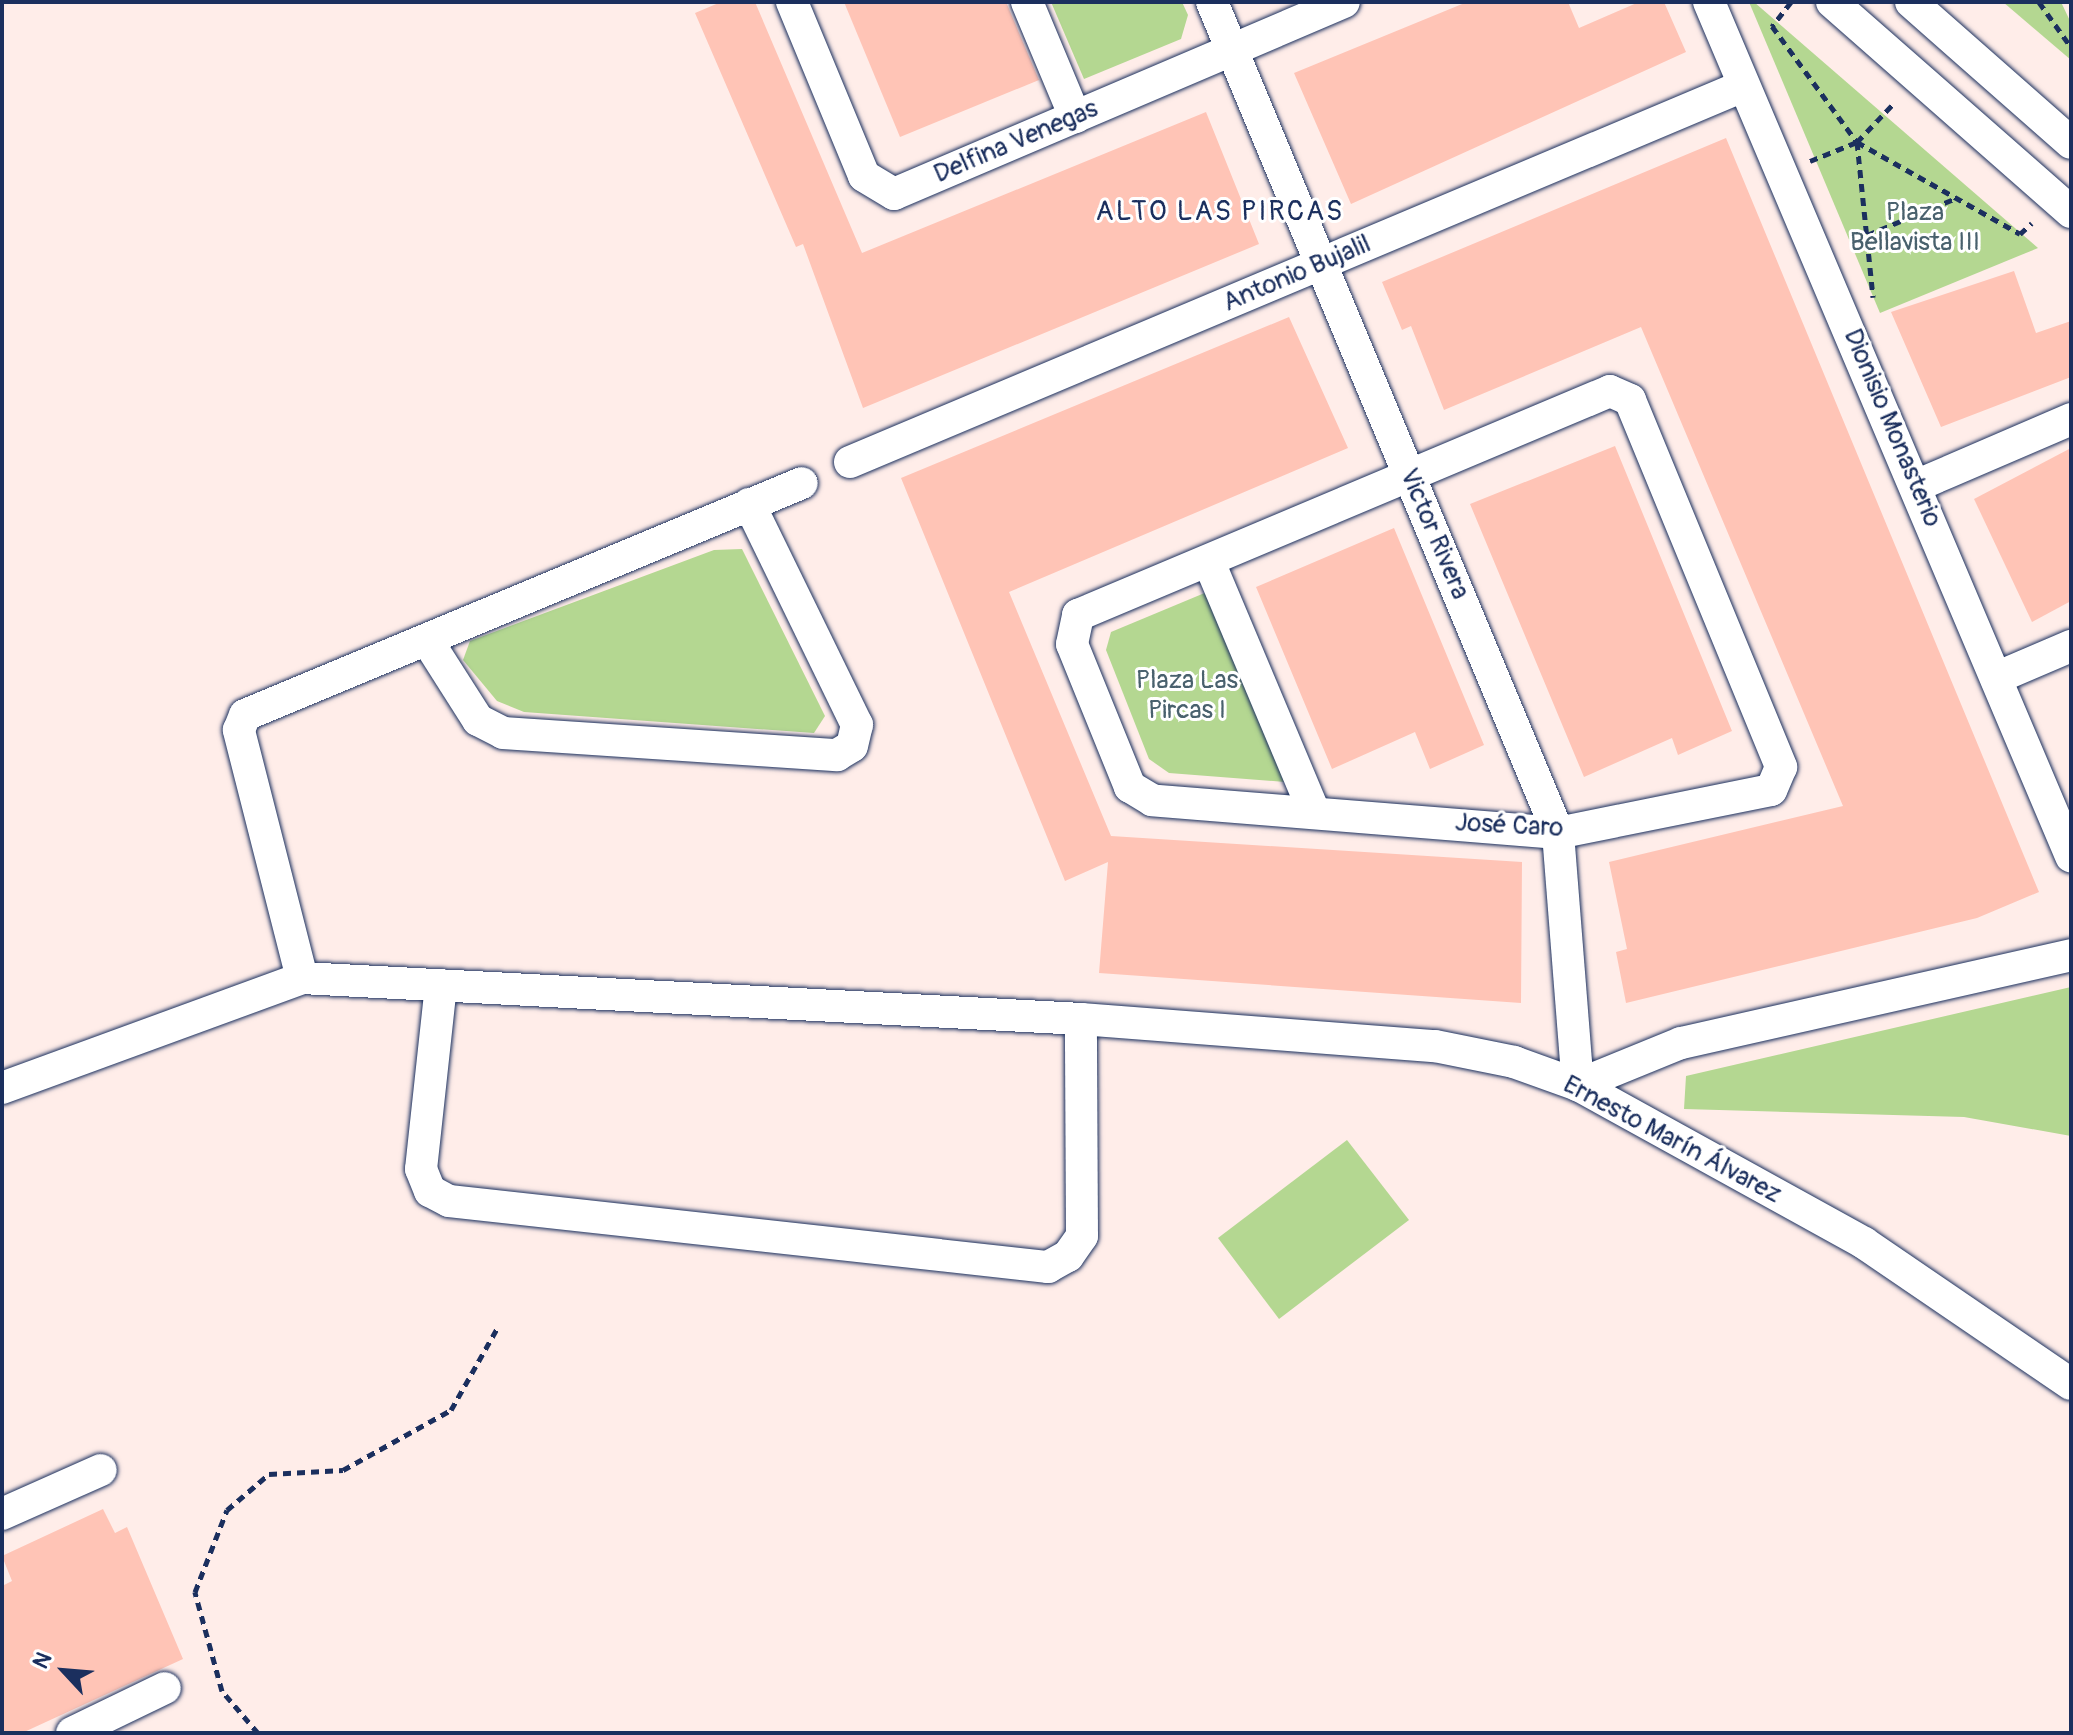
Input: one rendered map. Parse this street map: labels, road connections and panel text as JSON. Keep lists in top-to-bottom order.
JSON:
{
  "streets": {
    "street": [
      "Delfina Venegas",
      "Antonio Bujalil",
      "Dionisio Monasterio",
      "Victor Rivera",
      "José Caro",
      "Ernesto Marín Álvarez"
    ]
  },
  "crossings": [
    ["Delfina Venegas", "Victor Rivera"],
    ["Antonio Bujalil", "Dionisio Monasterio"],
    ["Antonio Bujalil", "Victor Rivera"],
    ["Victor Rivera", "José Caro"],
    ["Victor Rivera", "Ernesto Marín Álvarez"]
  ],
  "districts": ["ALTO LAS PIRCAS"],
  "parks": ["Plaza Bellavista III", "Plaza Las Pircas I"],
  "north": "top left"
}
